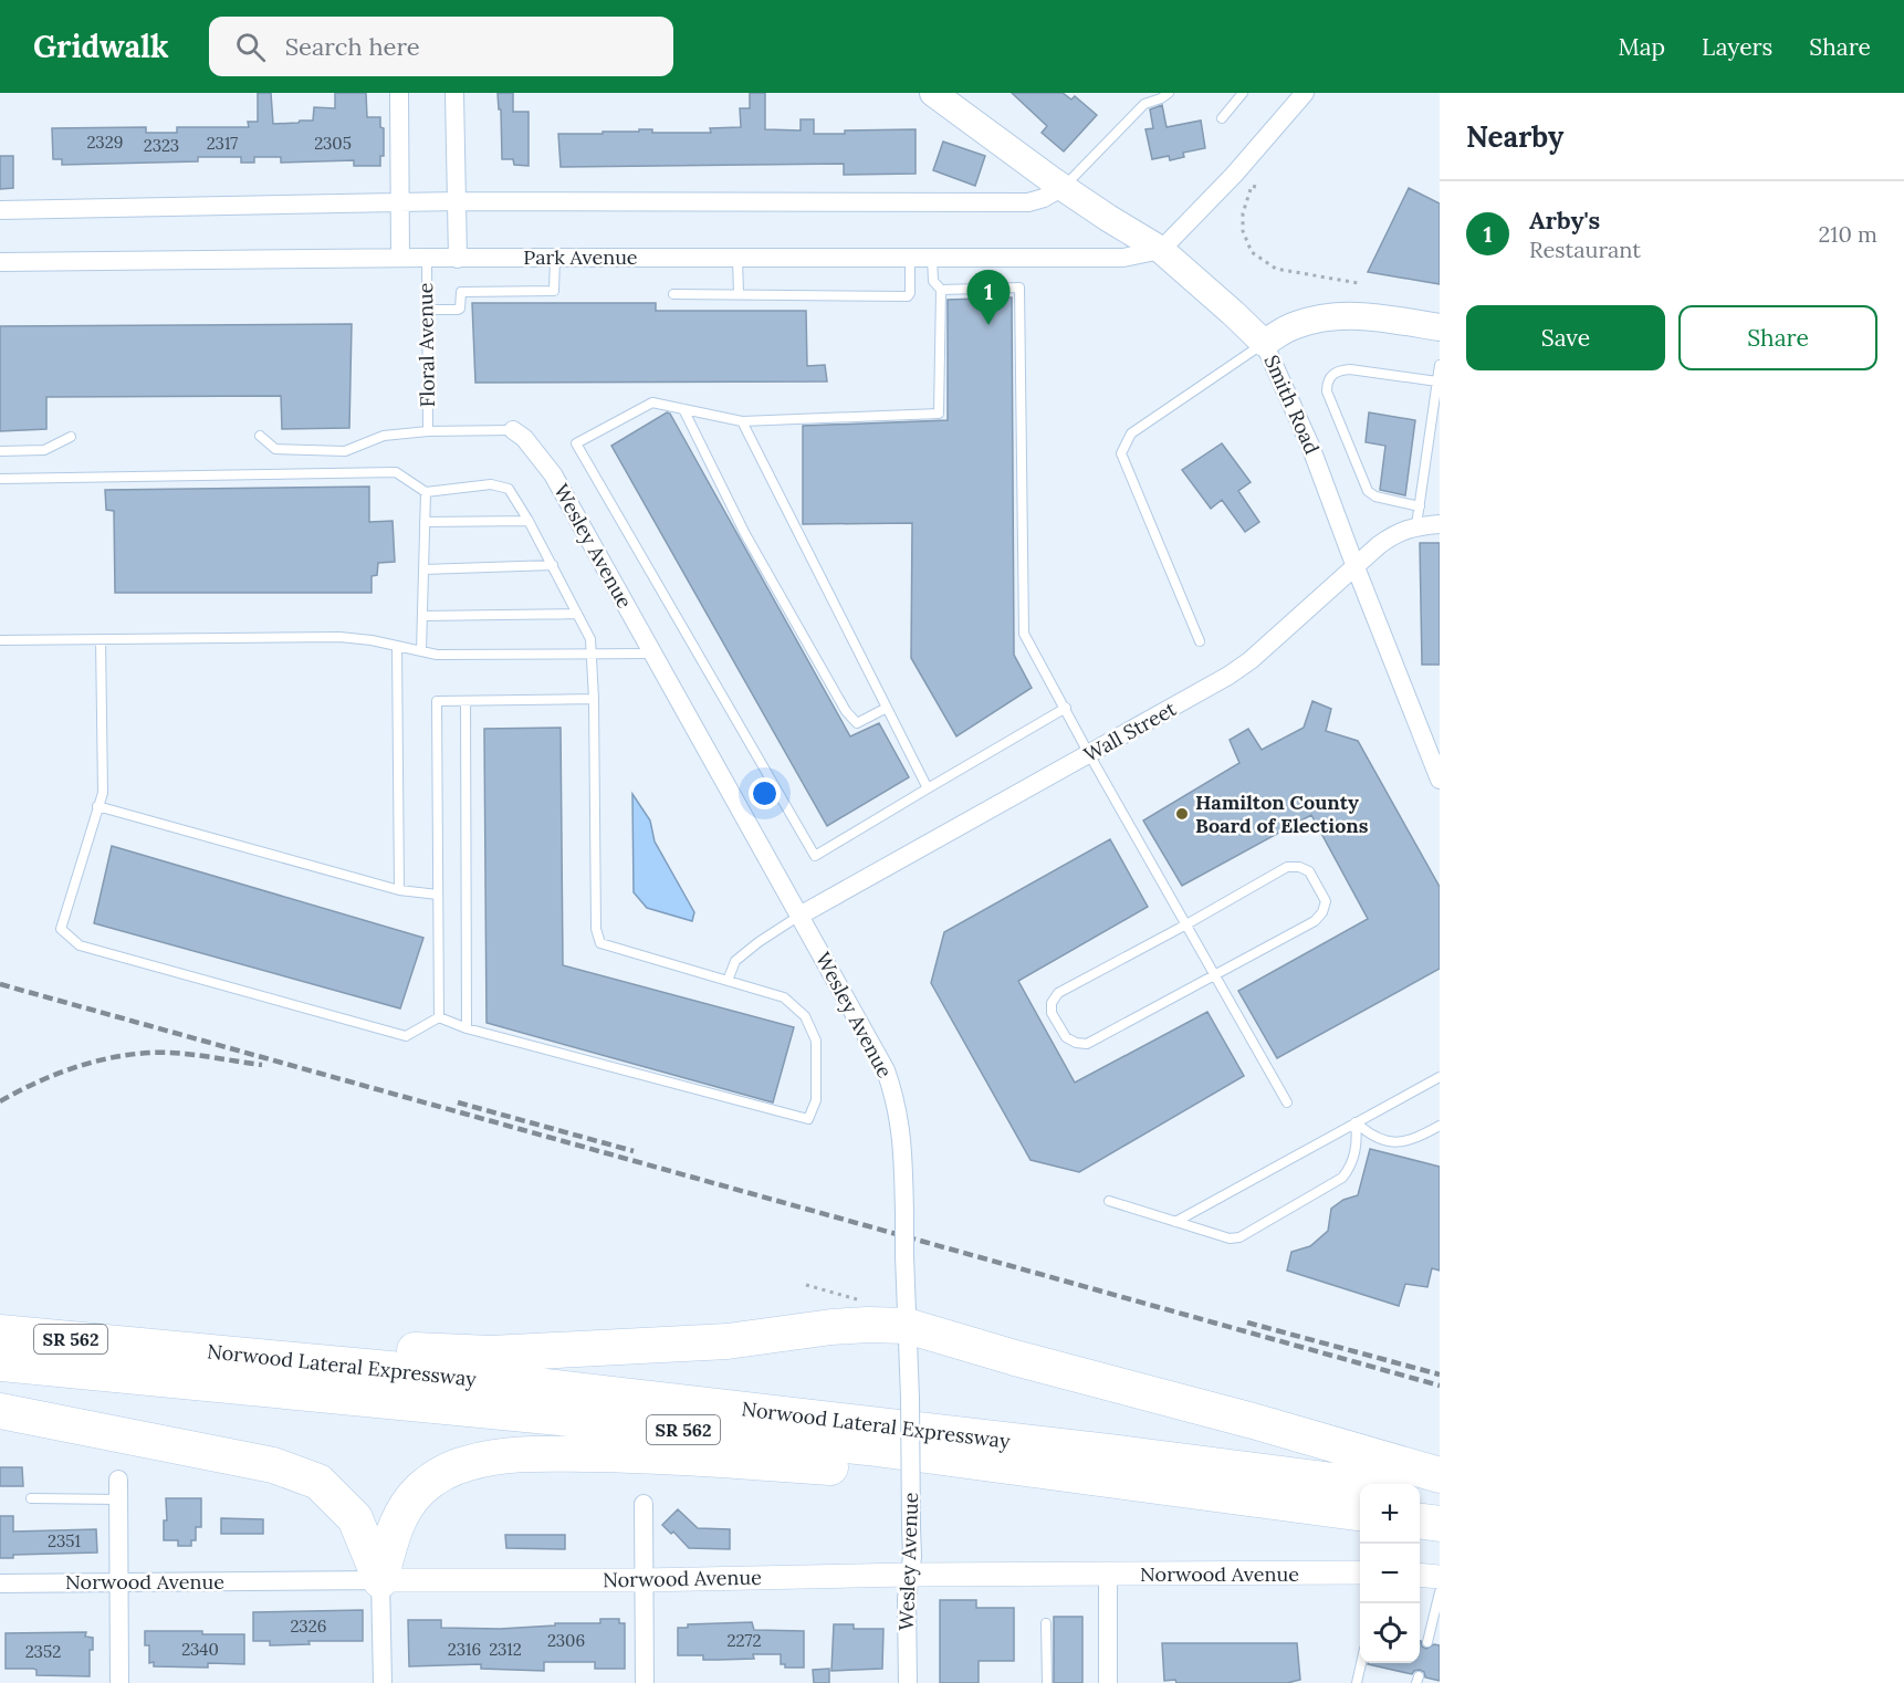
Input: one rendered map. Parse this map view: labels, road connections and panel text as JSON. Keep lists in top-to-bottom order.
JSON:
{
  "streets": {
    "highway": ["SR 562", "Norwood Lateral Expressway"],
    "main road": ["Smith Road"],
    "street": [
      "Park Avenue",
      "Floral Avenue",
      "Wesley Avenue",
      "Wall Street",
      "Norwood Avenue"
    ]
  },
  "crossings": [
    ["Park Avenue", "Floral Avenue"],
    ["Park Avenue", "Smith Road"],
    ["Smith Road", "Wall Street"],
    ["Wesley Avenue", "Wall Street"],
    ["Wesley Avenue", "Norwood Avenue"]
  ],
  "places": ["Hamilton County Board of Elections"],
  "house_numbers": [
    "2329",
    "2317",
    "2305",
    "2323",
    "2351",
    "2326",
    "2306",
    "2272",
    "2340",
    "2316",
    "2312",
    "2352"
  ],
  "page": {
    "header": "Gridwalk",
    "search": "Search here",
    "nav": ["Map", "Layers", "Share"],
    "heading": "Nearby",
    "list": [
      {
        "mark": "1",
        "name": "Arby's",
        "note": "Restaurant",
        "value": "210 m"
      }
    ],
    "pins": "1",
    "buttons": ["Save", "Share"],
    "map_buttons": ["+", "−"]
  }
}
